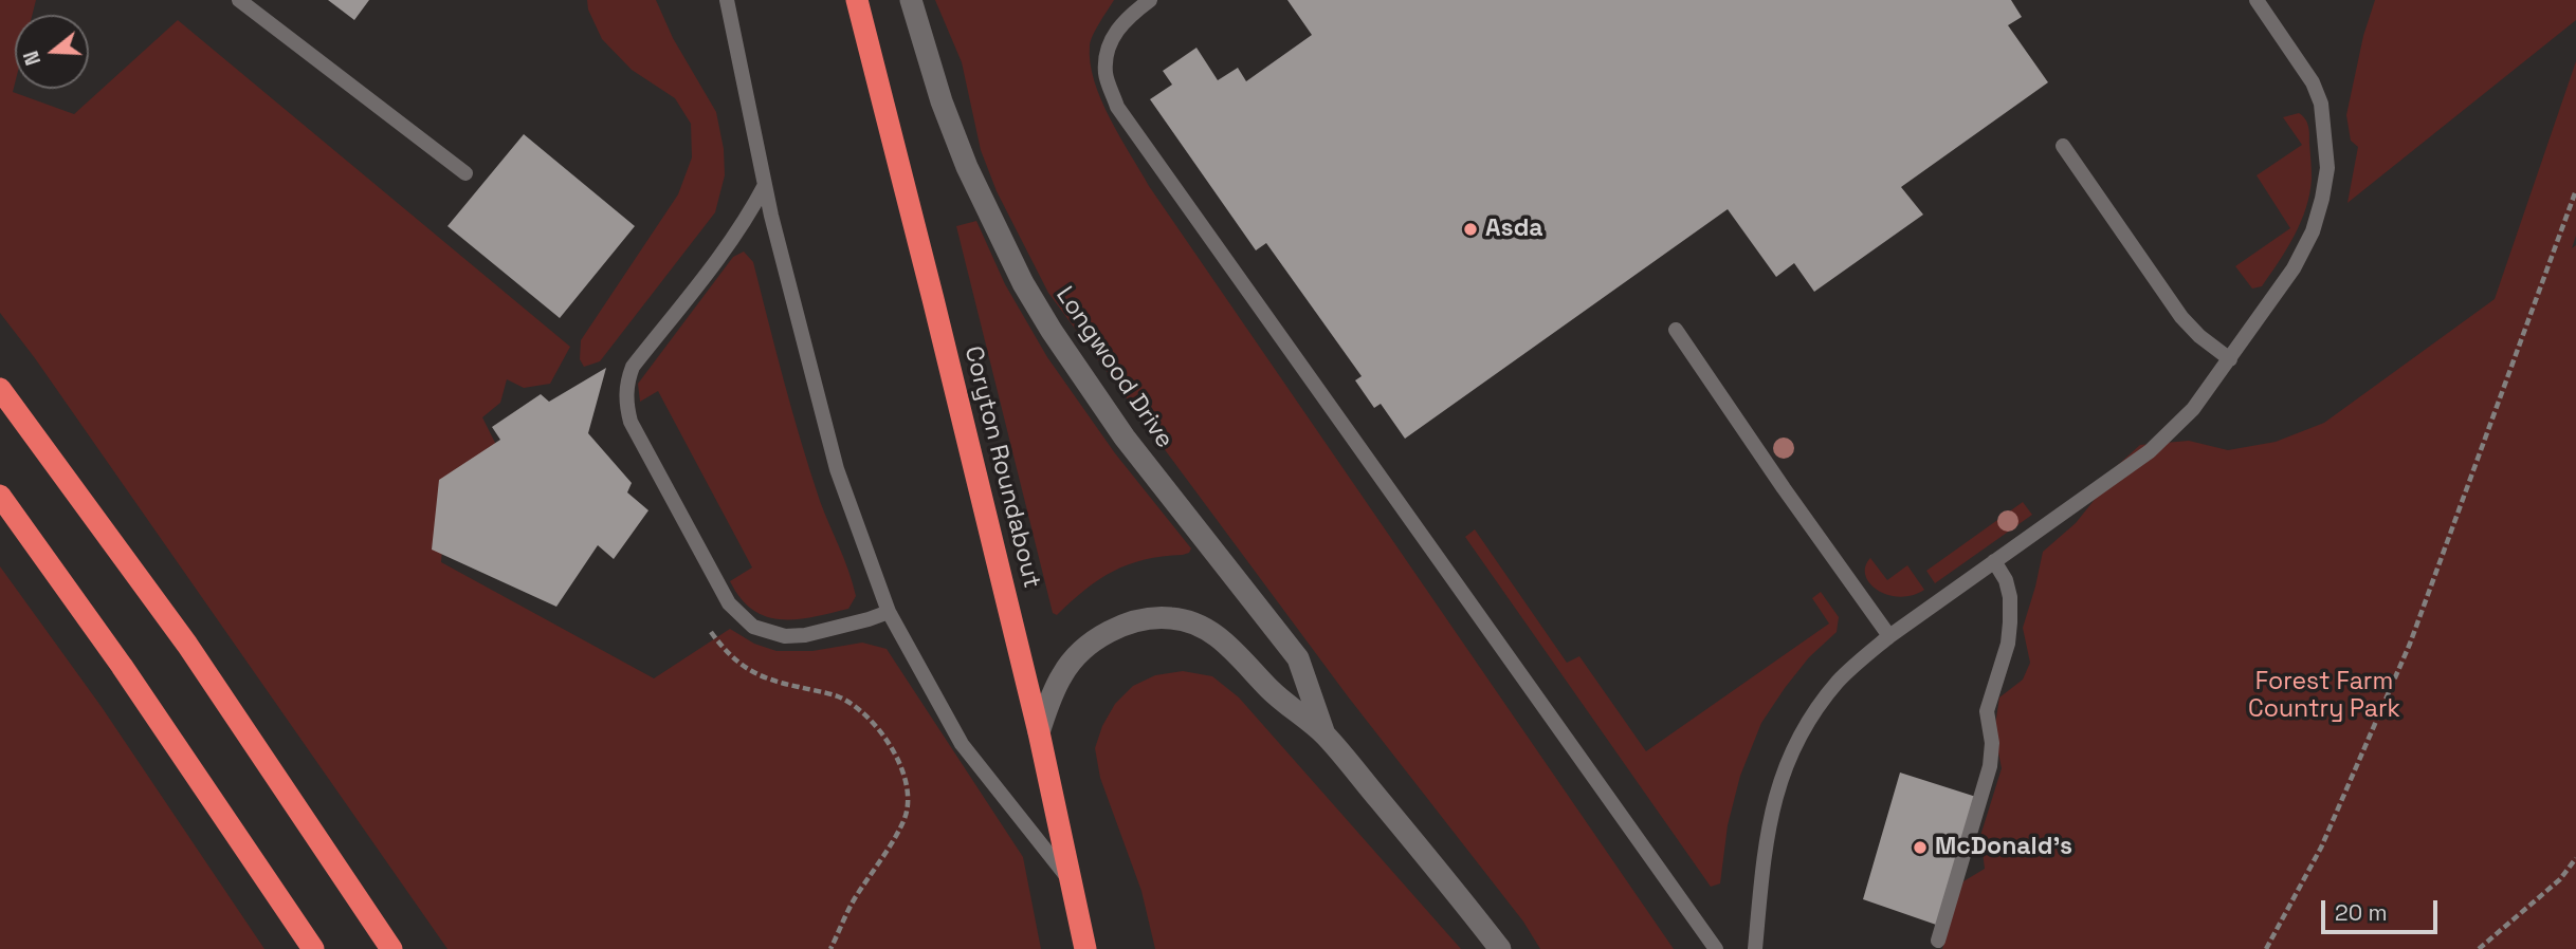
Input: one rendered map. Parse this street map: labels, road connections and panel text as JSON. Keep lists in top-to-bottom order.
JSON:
{
  "streets": {
    "highway": ["Coryton Roundabout"],
    "street": ["Longwood Drive"]
  },
  "crossings": [
    ["Longwood Drive", "Coryton Roundabout"]
  ],
  "parks": ["Forest Farm Country Park"],
  "places": ["Asda", "McDonald's"],
  "scale_bar": "20 m",
  "north": "left"
}
